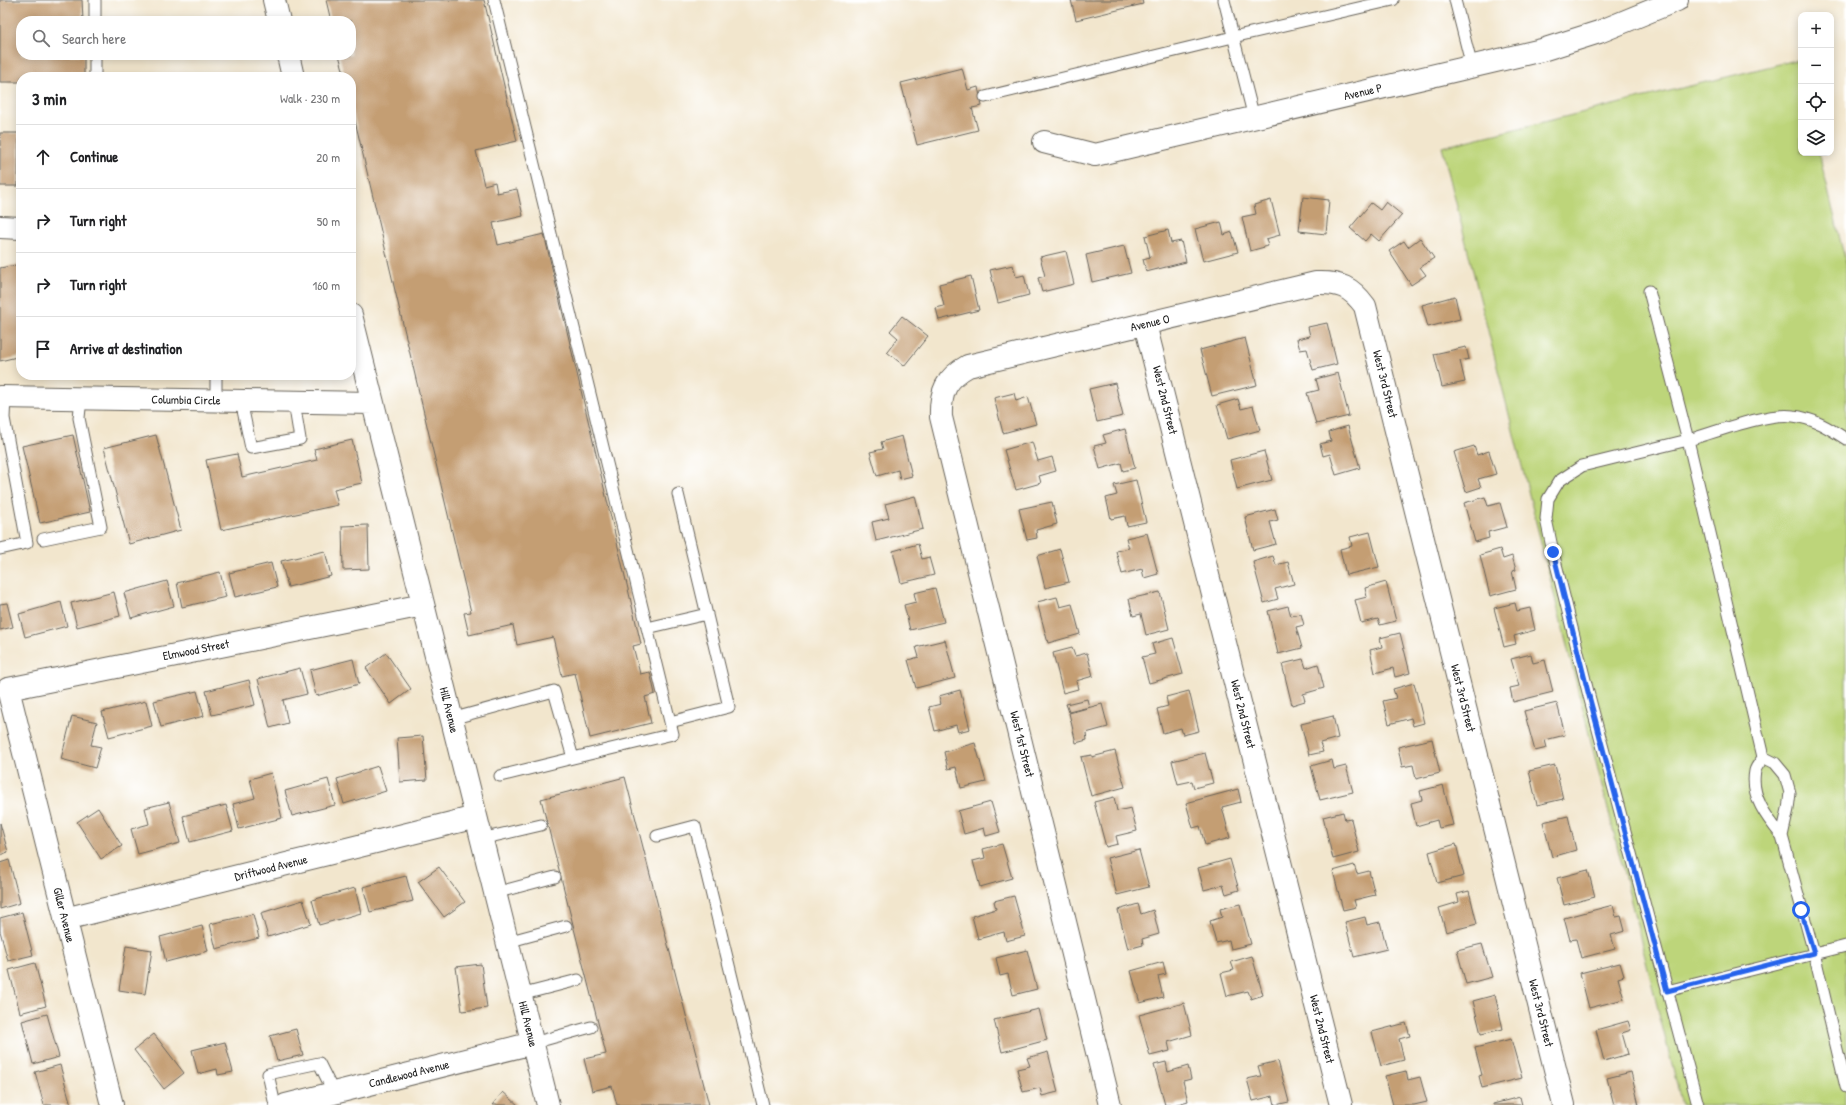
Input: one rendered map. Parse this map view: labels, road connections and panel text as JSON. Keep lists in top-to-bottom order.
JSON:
{
  "streets": {
    "street": [
      "Avenue P",
      "Avenue O",
      "West 3rd Street",
      "Columbia Circle",
      "West 2nd Street",
      "Elmwood Street",
      "Hill Avenue",
      "West 1st Street",
      "Driftwood Avenue",
      "Giller Avenue",
      "Candlewood Avenue"
    ]
  },
  "crossings": [
    ["Avenue O", "West 3rd Street"],
    ["Avenue O", "West 2nd Street"],
    ["Avenue O", "West 1st Street"],
    ["Columbia Circle", "Hill Avenue"],
    ["Elmwood Street", "Hill Avenue"],
    ["Elmwood Street", "Giller Avenue"],
    ["Hill Avenue", "Driftwood Avenue"],
    ["Hill Avenue", "Candlewood Avenue"],
    ["Driftwood Avenue", "Giller Avenue"]
  ],
  "page": {
    "map_buttons": ["+", "−"],
    "search": "Search here",
    "heading": ["3 min", "Walk · 230 m"],
    "list": [
      ["Continue", "20 m"],
      ["Turn right", "50 m"],
      ["Turn right", "160 m"],
      "Arrive at destination"
    ]
  }
}
